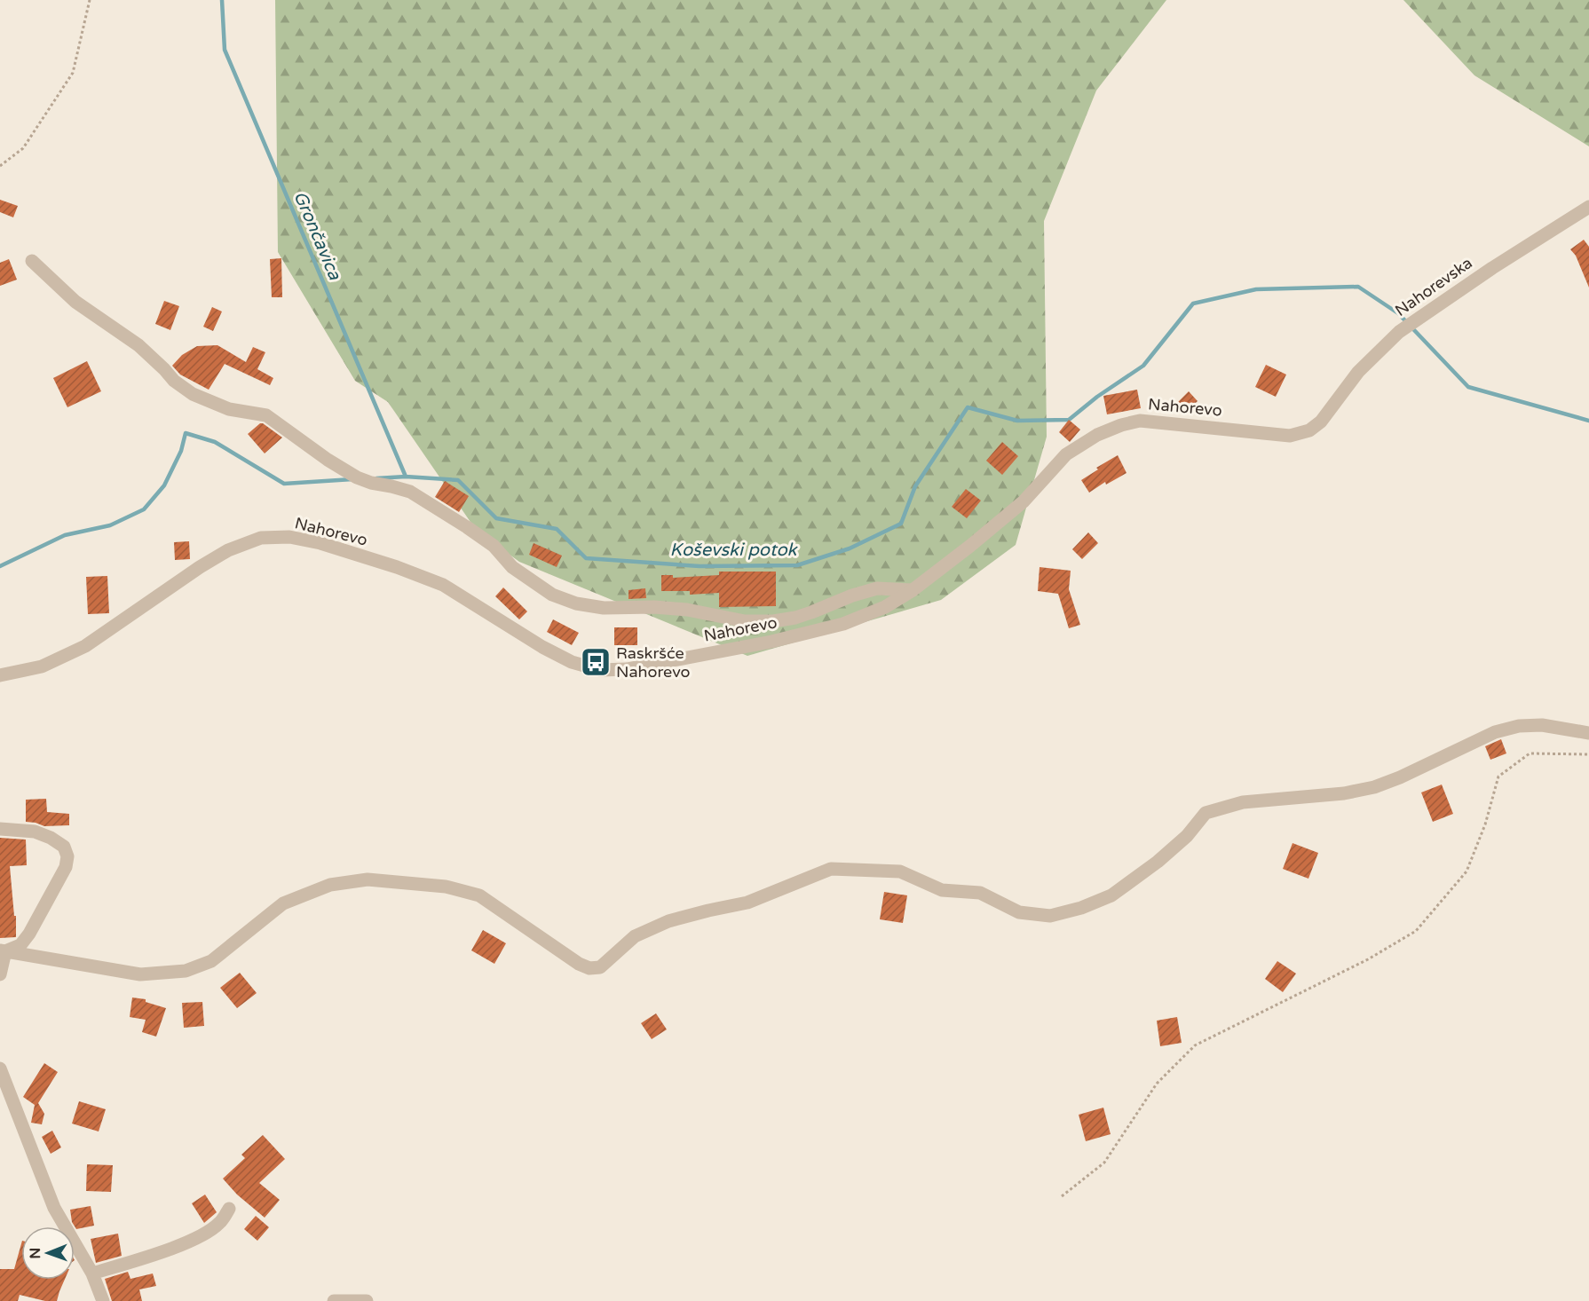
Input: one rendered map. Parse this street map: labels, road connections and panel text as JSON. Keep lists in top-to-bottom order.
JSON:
{
  "streets": {
    "street": ["Nahorevska", "Nahorevo"]
  },
  "crossings": [
    ["Nahorevska", "Nahorevo"]
  ],
  "water": ["Grončavica", "Koševski potok"],
  "places": {
    "bus stop": ["Raskršće Nahorevo"]
  },
  "north": "left"
}
